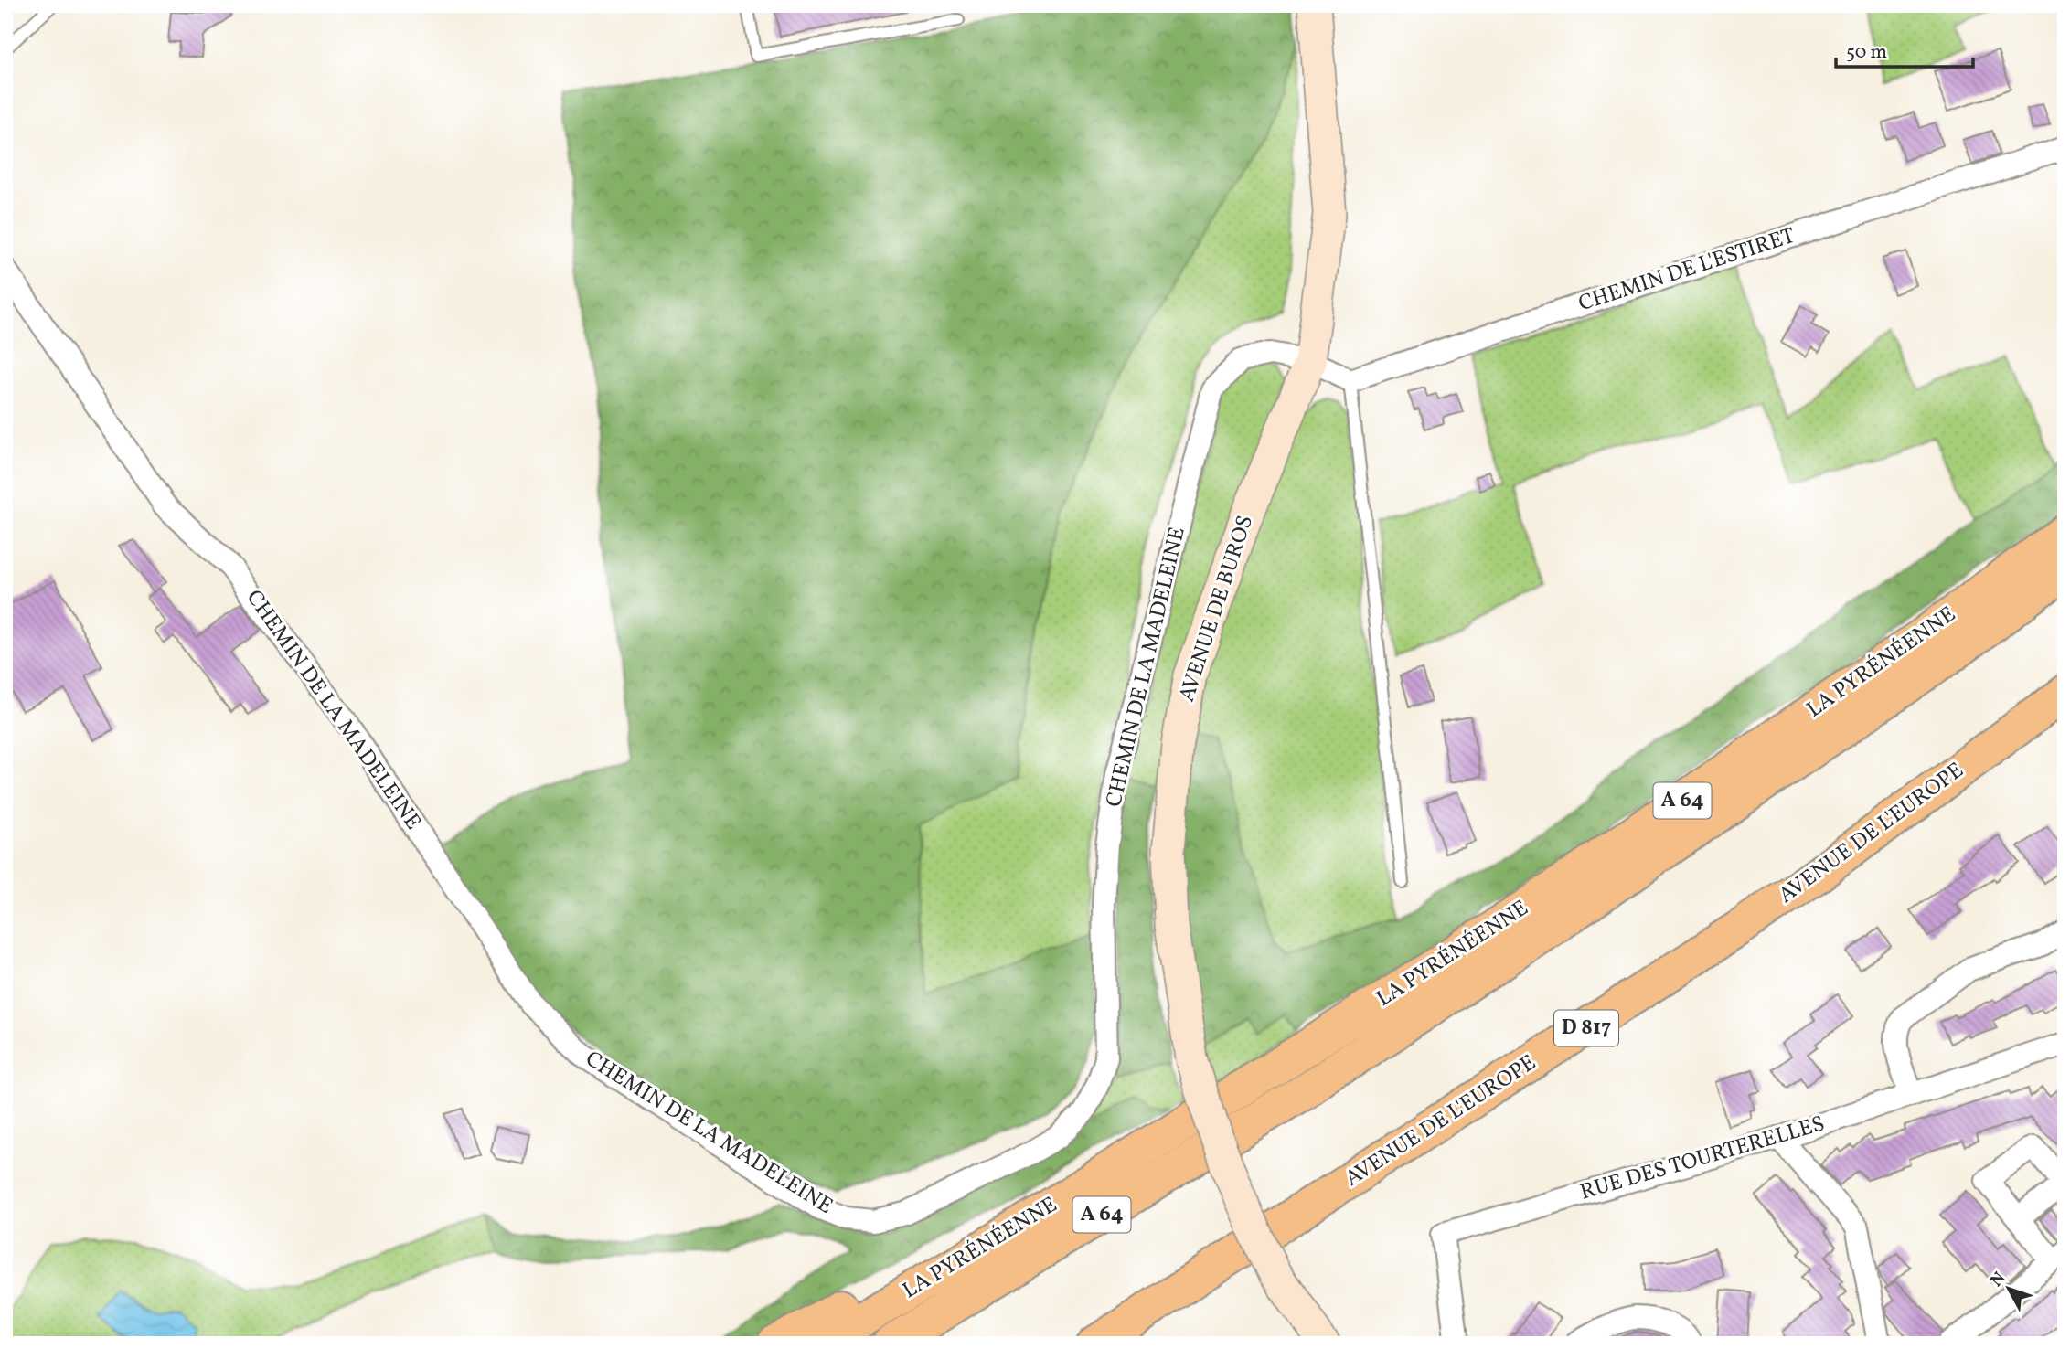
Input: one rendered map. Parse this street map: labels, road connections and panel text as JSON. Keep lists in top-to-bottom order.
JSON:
{
  "streets": {
    "main road": [
      "LA PYRÉNÉENNE",
      "A 64",
      "AVENUE DE L'EUROPE",
      "D 817"
    ],
    "street": [
      "CHEMIN DE L'ESTIRET",
      "AVENUE DE BUROS",
      "CHEMIN DE LA MADELEINE",
      "RUE DES TOURTERELLES"
    ]
  },
  "crossings": [
    ["AVENUE DE BUROS", "CHEMIN DE LA MADELEINE"]
  ],
  "scale_bar": "50 m",
  "north": "top left"
}
